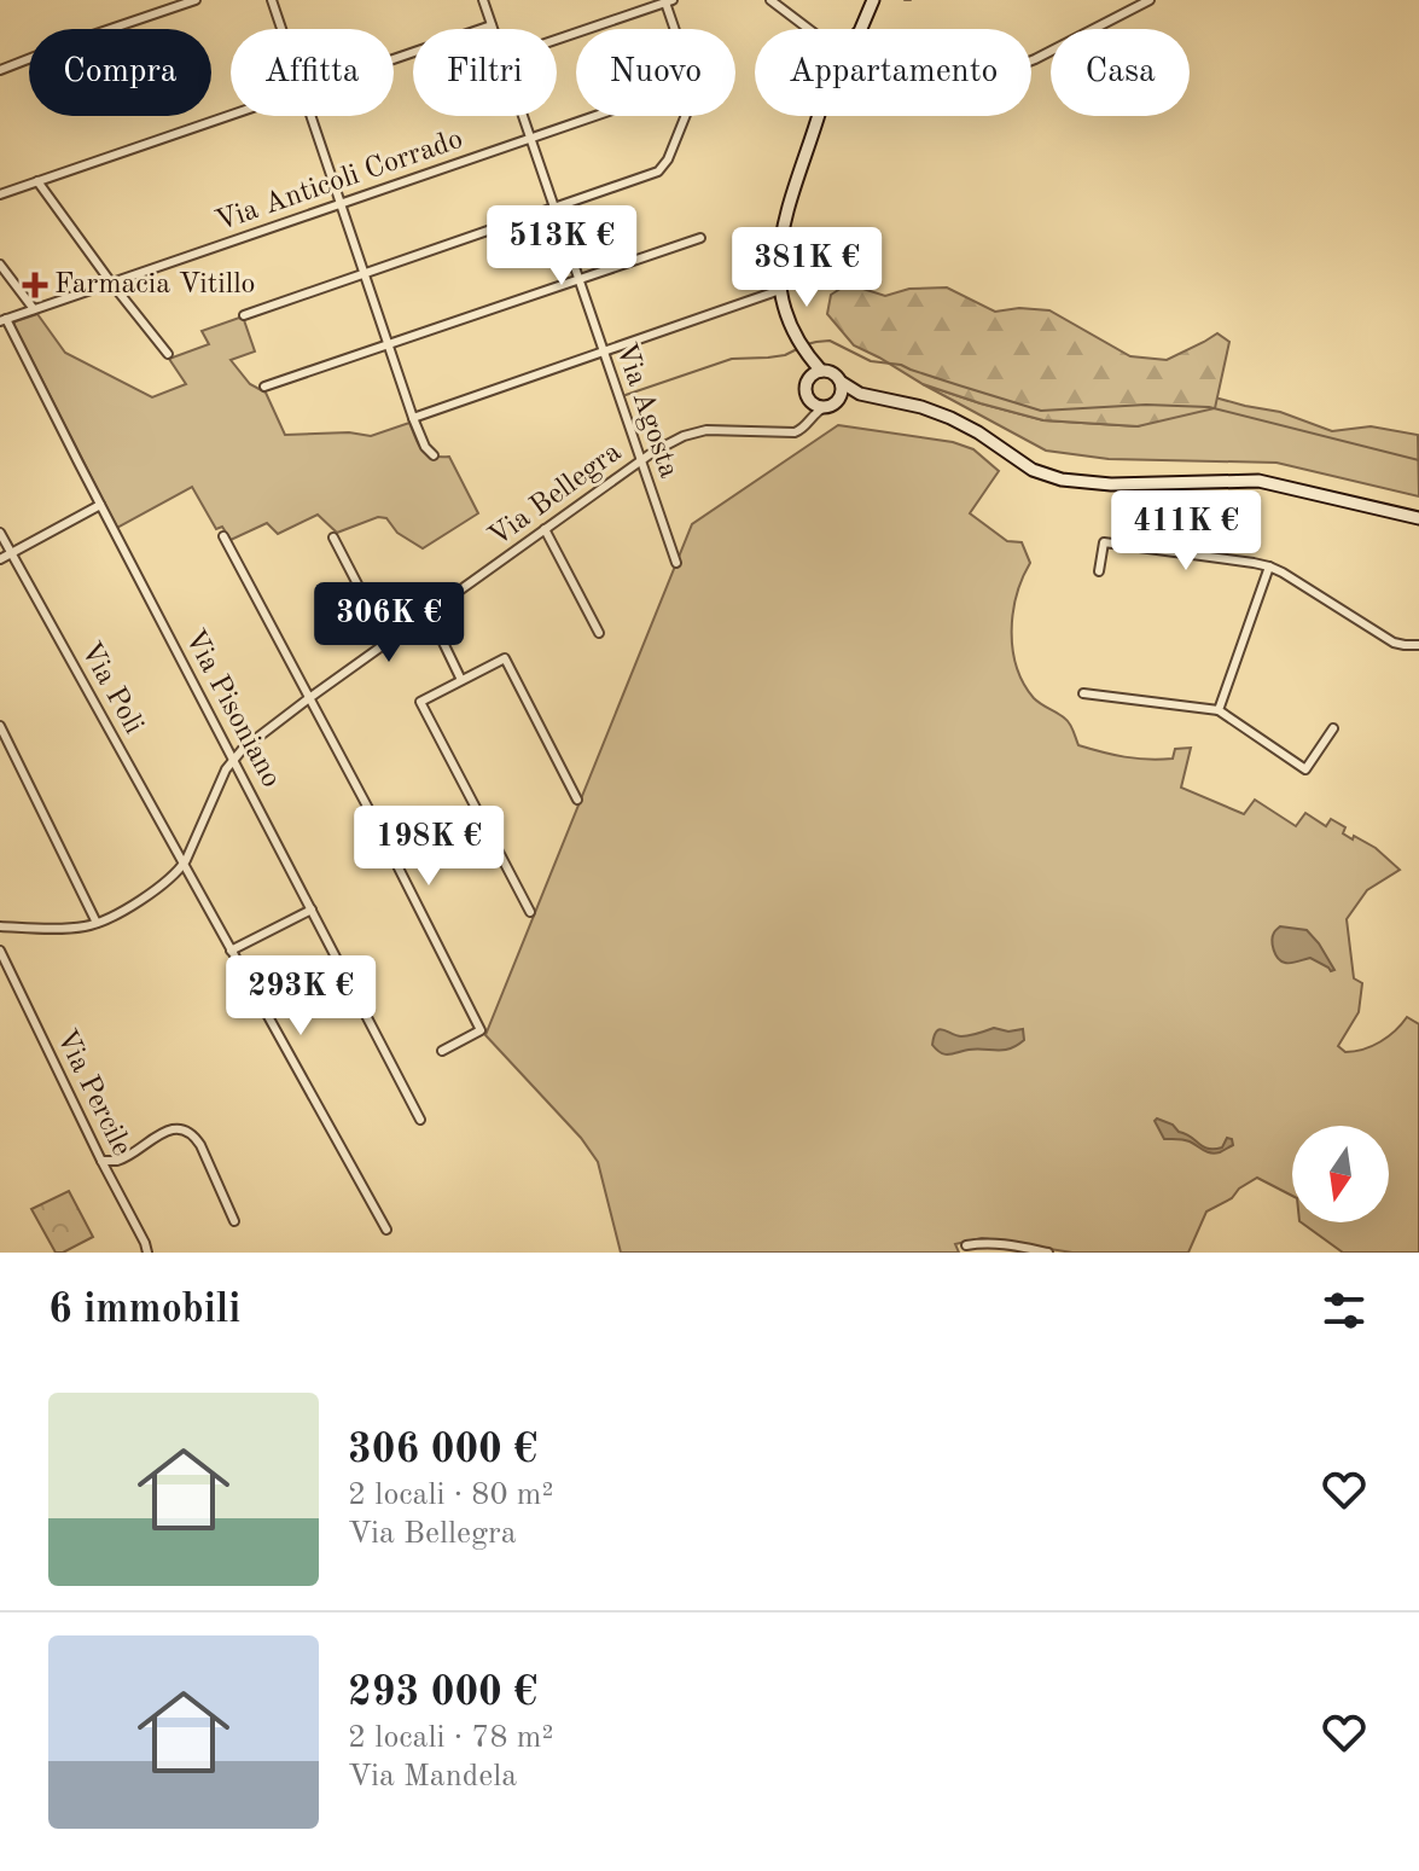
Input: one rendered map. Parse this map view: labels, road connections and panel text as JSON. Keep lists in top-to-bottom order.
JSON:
{
  "streets": {
    "street": [
      "Via Anticoli Corrado",
      "Via Agosta",
      "Via Bellegra",
      "Via Poli",
      "Via Pisoniano",
      "Via Percile"
    ]
  },
  "crossings": [
    ["Via Anticoli Corrado", "Via Agosta"],
    ["Via Anticoli Corrado", "Via Pisoniano"],
    ["Via Agosta", "Via Bellegra"],
    ["Via Bellegra", "Via Poli"],
    ["Via Bellegra", "Via Pisoniano"]
  ],
  "places": {
    "health": ["Farmacia Vitillo"]
  },
  "north": "bottom",
  "page": {
    "chip": [
      "Compra",
      "Affitta",
      "Filtri",
      "Nuovo",
      "Appartamento",
      "Casa"
    ],
    "price": [
      "513K €",
      "381K €",
      "411K €",
      "306K €",
      "198K €",
      "293K €"
    ],
    "heading": "6 immobili",
    "list": [
      {
        "name": "306 000 €",
        "note": "2 locali · 80 m² · Via Bellegra"
      },
      {
        "name": "293 000 €",
        "note": "2 locali · 78 m² · Via Mandela"
      }
    ]
  }
}
